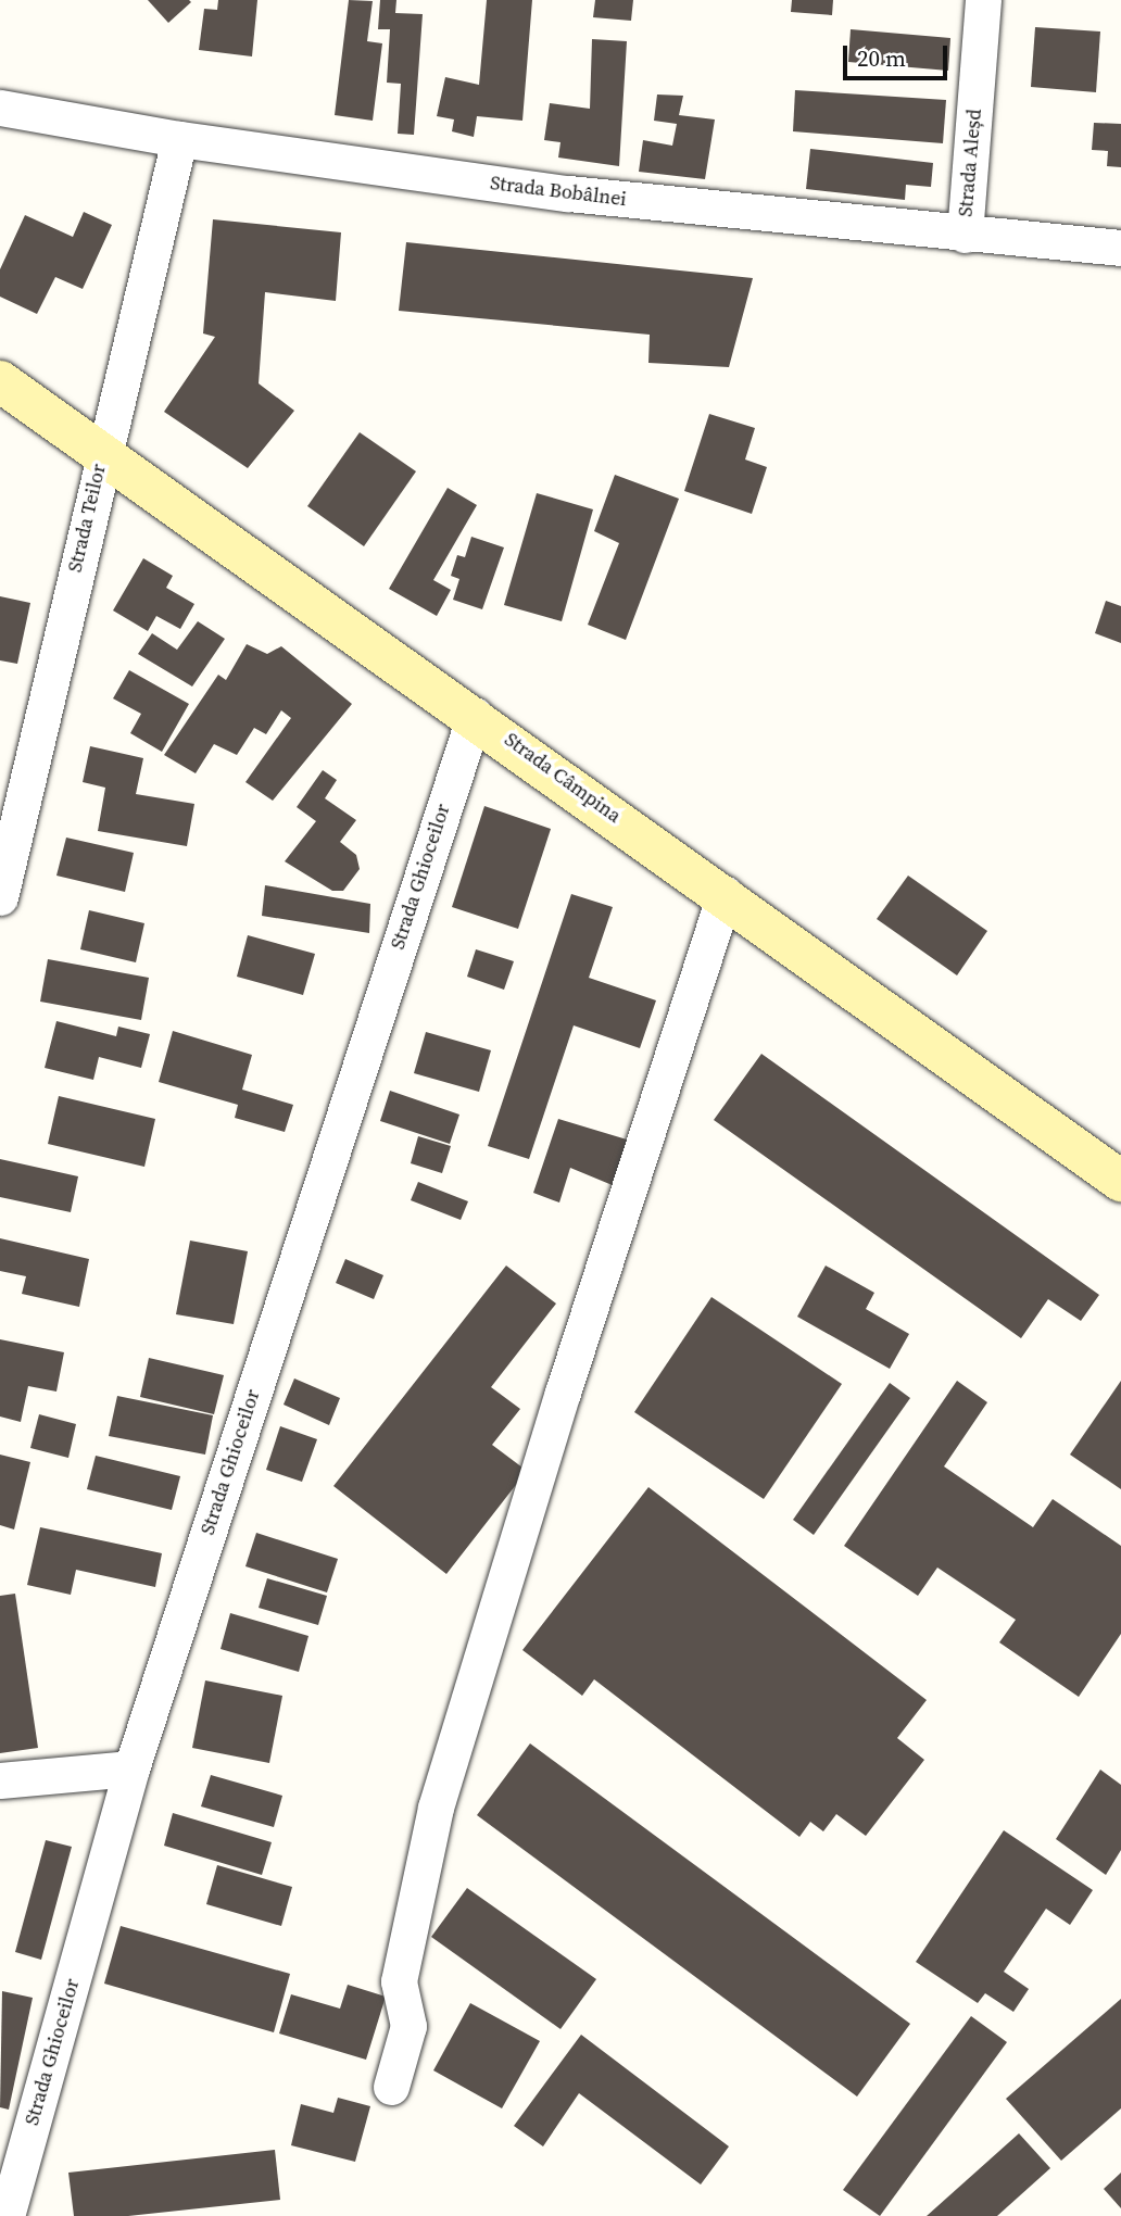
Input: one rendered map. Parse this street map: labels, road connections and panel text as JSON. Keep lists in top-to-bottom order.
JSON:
{
  "streets": {
    "main road": ["Strada Câmpina"],
    "street": [
      "Strada Aleșd",
      "Strada Bobâlnei",
      "Strada Teilor",
      "Strada Ghioceilor"
    ]
  },
  "crossings": [
    ["Strada Aleșd", "Strada Bobâlnei"],
    ["Strada Bobâlnei", "Strada Teilor"],
    ["Strada Teilor", "Strada Câmpina"],
    ["Strada Câmpina", "Strada Ghioceilor"]
  ],
  "scale_bar": "20 m"
}
